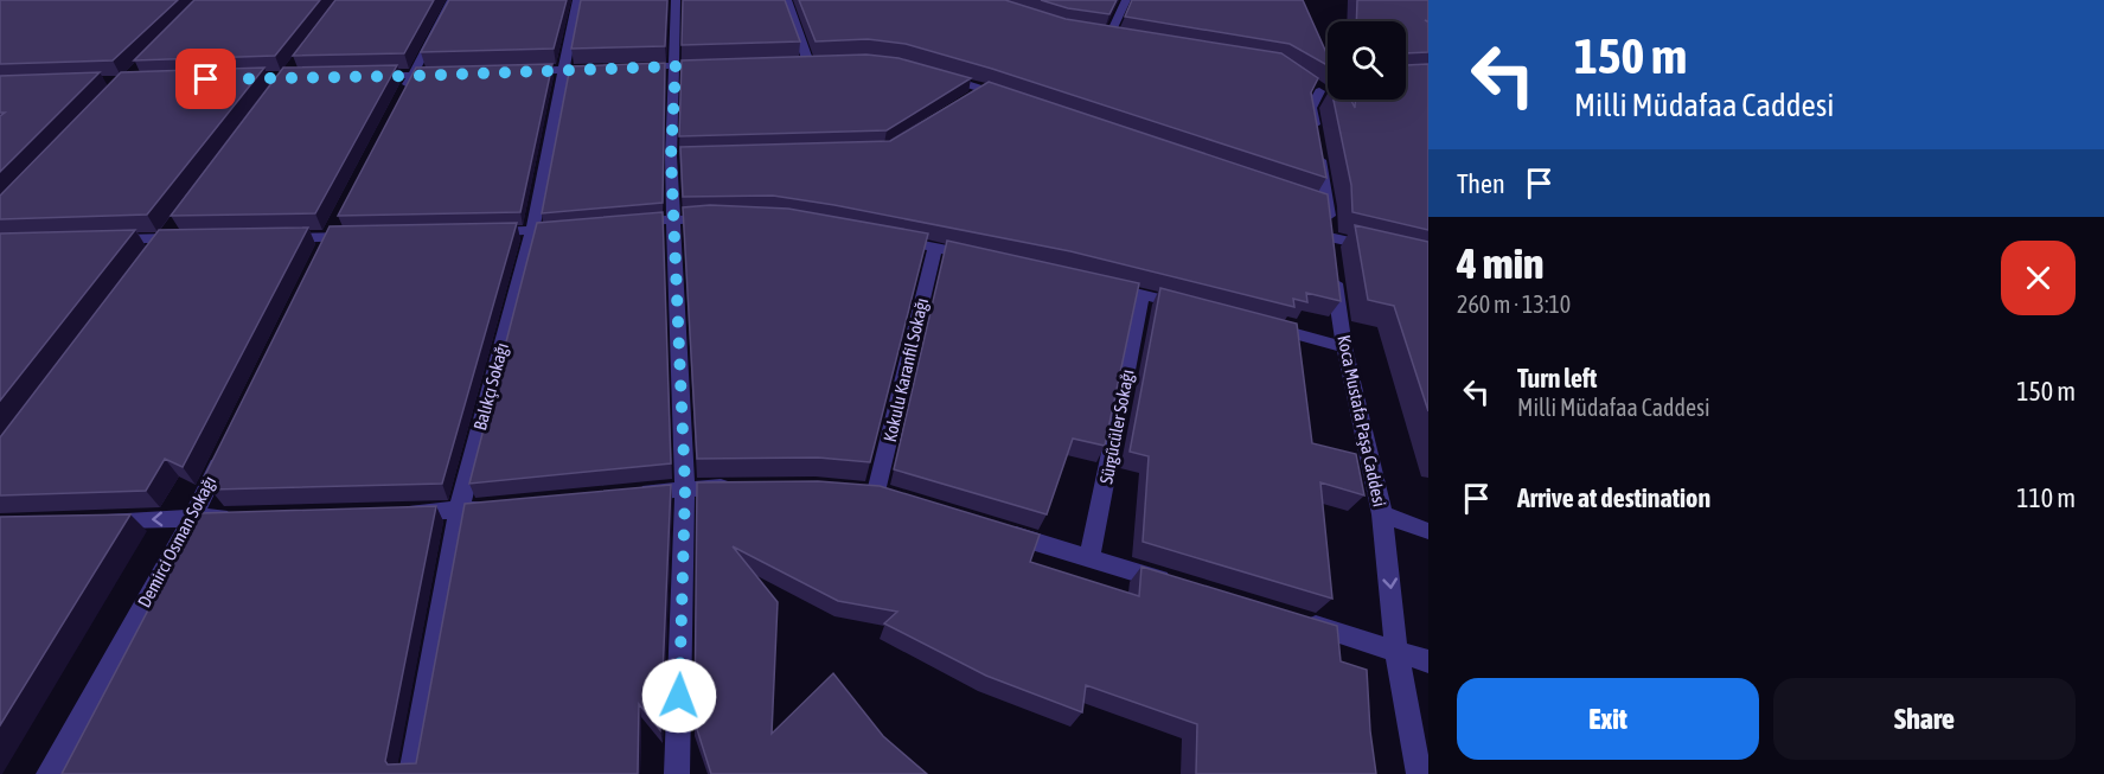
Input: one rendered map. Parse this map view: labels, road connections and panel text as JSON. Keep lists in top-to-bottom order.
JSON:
{
  "streets": {
    "street": [
      "Kokulu Karanfil Sokağı",
      "Balıkçı Sokağı",
      "Koca Mustafa Paşa Caddesi",
      "Sürgücüler Sokağı",
      "Demirci Osman Sokağı"
    ]
  },
  "page": {
    "turn": ["150 m", "Milli Müdafaa Caddesi"],
    "then": "Then",
    "heading": ["4 min", "260 m · 13:10"],
    "list": [
      {
        "name": "Turn left",
        "note": "Milli Müdafaa Caddesi",
        "value": "150 m"
      },
      {
        "name": "Arrive at destination",
        "value": "110 m"
      }
    ],
    "buttons": ["Exit", "Share"]
  }
}
